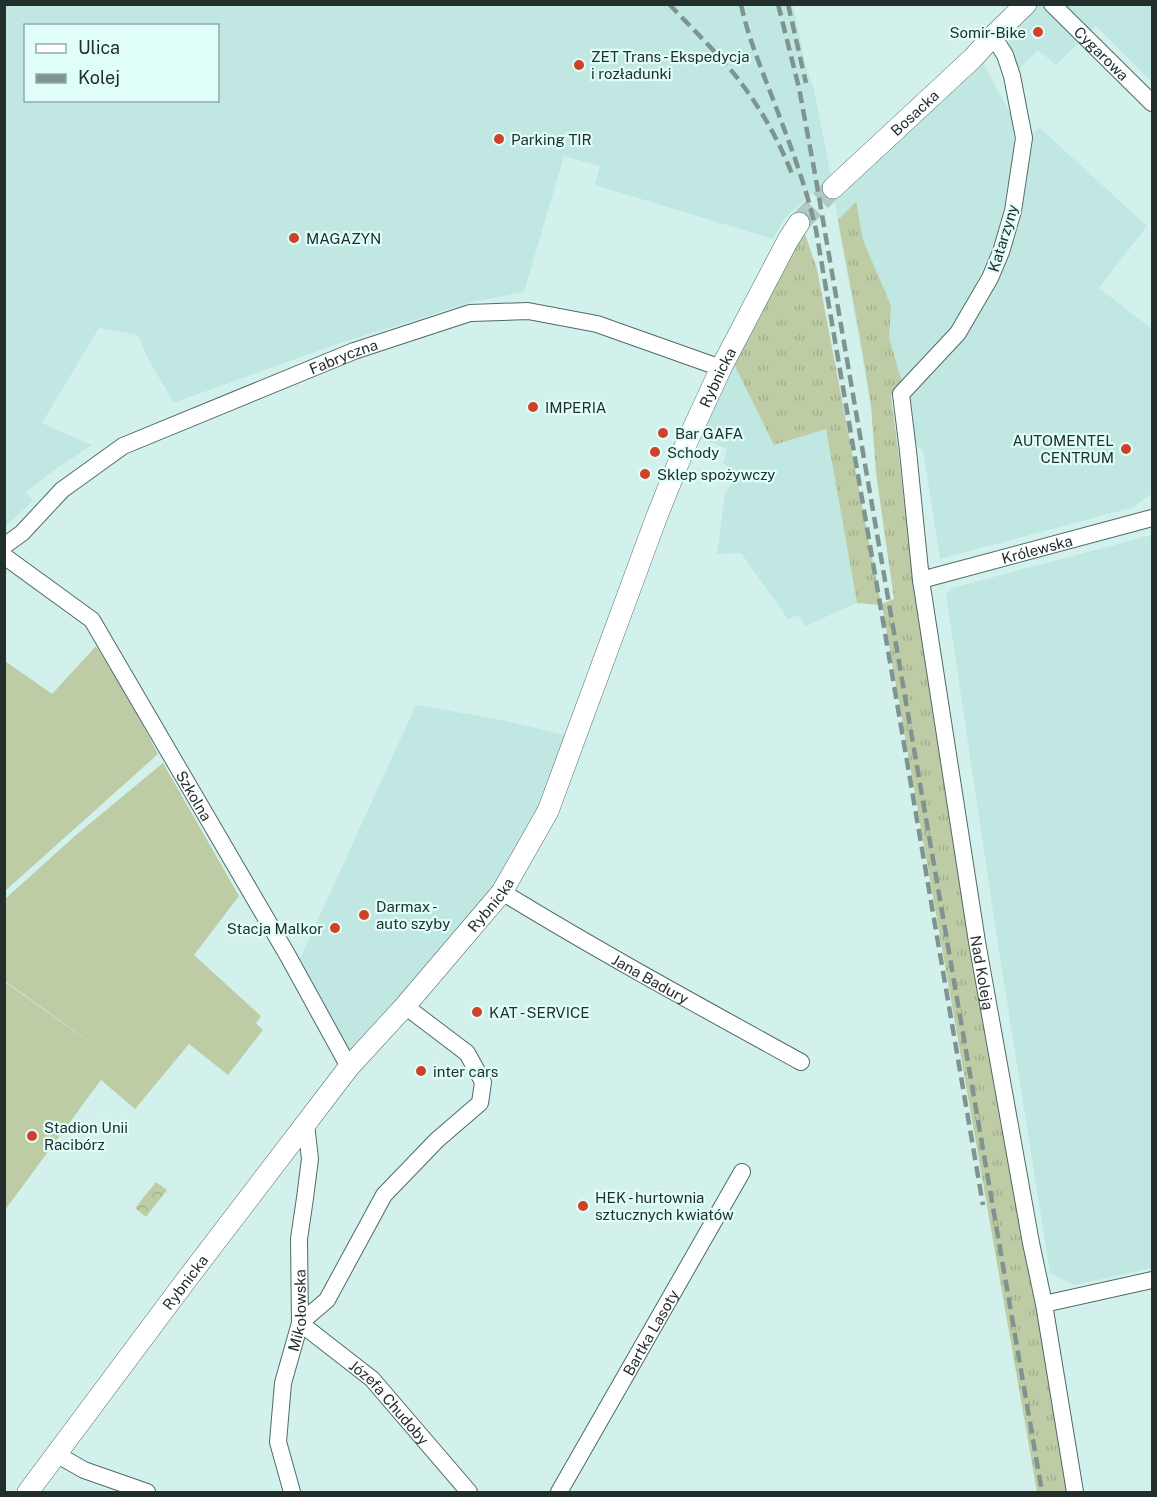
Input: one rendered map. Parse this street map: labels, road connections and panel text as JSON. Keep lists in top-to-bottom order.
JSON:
{
  "streets": {
    "street": [
      "Cygarowa",
      "Bosacka",
      "Katarzyny",
      "Fabryczna",
      "Rybnicka",
      "Królewska",
      "Szkolna",
      "Nad Koleją",
      "Jana Badury",
      "Mikołowska",
      "Bartka Lasoty",
      "Józefa Chudoby"
    ]
  },
  "crossings": [
    ["Bosacka", "Katarzyny"],
    ["Katarzyny", "Nad Koleją"],
    ["Fabryczna", "Rybnicka"],
    ["Rybnicka", "Szkolna"],
    ["Rybnicka", "Jana Badury"],
    ["Rybnicka", "Mikołowska"],
    ["Królewska", "Nad Koleją"],
    ["Mikołowska", "Józefa Chudoby"]
  ],
  "places": [
    "Somir-Bike",
    "ZET Trans - Ekspedycja i rozładunki",
    "Parking TIR",
    "MAGAZYN",
    "IMPERIA",
    "Bar GAFA",
    "AUTOMENTEL CENTRUM",
    "Schody",
    "Sklep spożywczy",
    "Darmax - auto szyby",
    "Stacja Malkor",
    "KAT - SERVICE",
    "inter cars",
    "Stadion Unii Racibórz",
    "HEK - hurtownia sztucznych kwiatów"
  ],
  "legend": ["Ulica", "Kolej"]
}
